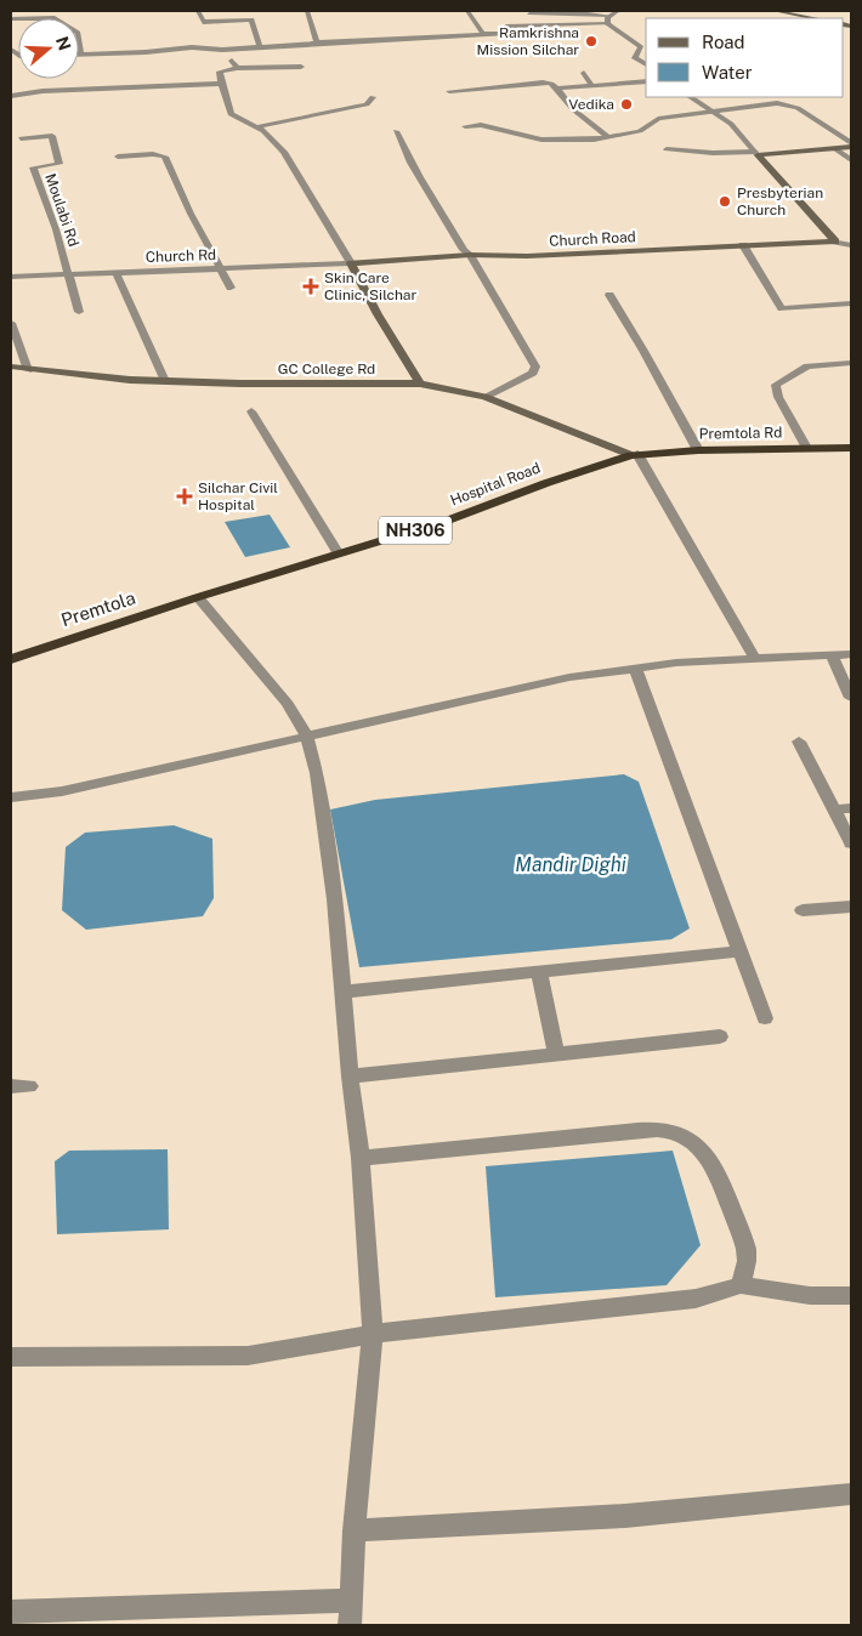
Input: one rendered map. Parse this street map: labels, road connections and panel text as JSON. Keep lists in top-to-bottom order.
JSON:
{
  "streets": {
    "highway": [
      "Premtola Rd",
      "Hospital Road",
      "NH306",
      "Premtola"
    ],
    "main road": ["Church Road", "GC College Rd"],
    "street": ["Moulabi Rd", "Church Rd"]
  },
  "crossings": [
    ["Moulabi Rd", "Church Rd"],
    ["Church Road", "Church Rd"],
    ["GC College Rd", "Premtola Rd"],
    ["GC College Rd", "Hospital Road"],
    ["Premtola Rd", "Hospital Road"],
    ["Hospital Road", "Premtola"]
  ],
  "water": ["Mandir Dighi"],
  "places": {
    "other": ["Ramkrishna Mission Silchar", "Vedika", "Presbyterian Church"],
    "health": ["Skin Care Clinic, Silchar", "Silchar Civil Hospital"]
  },
  "legend": ["Road", "Water"],
  "north": "right"
}
